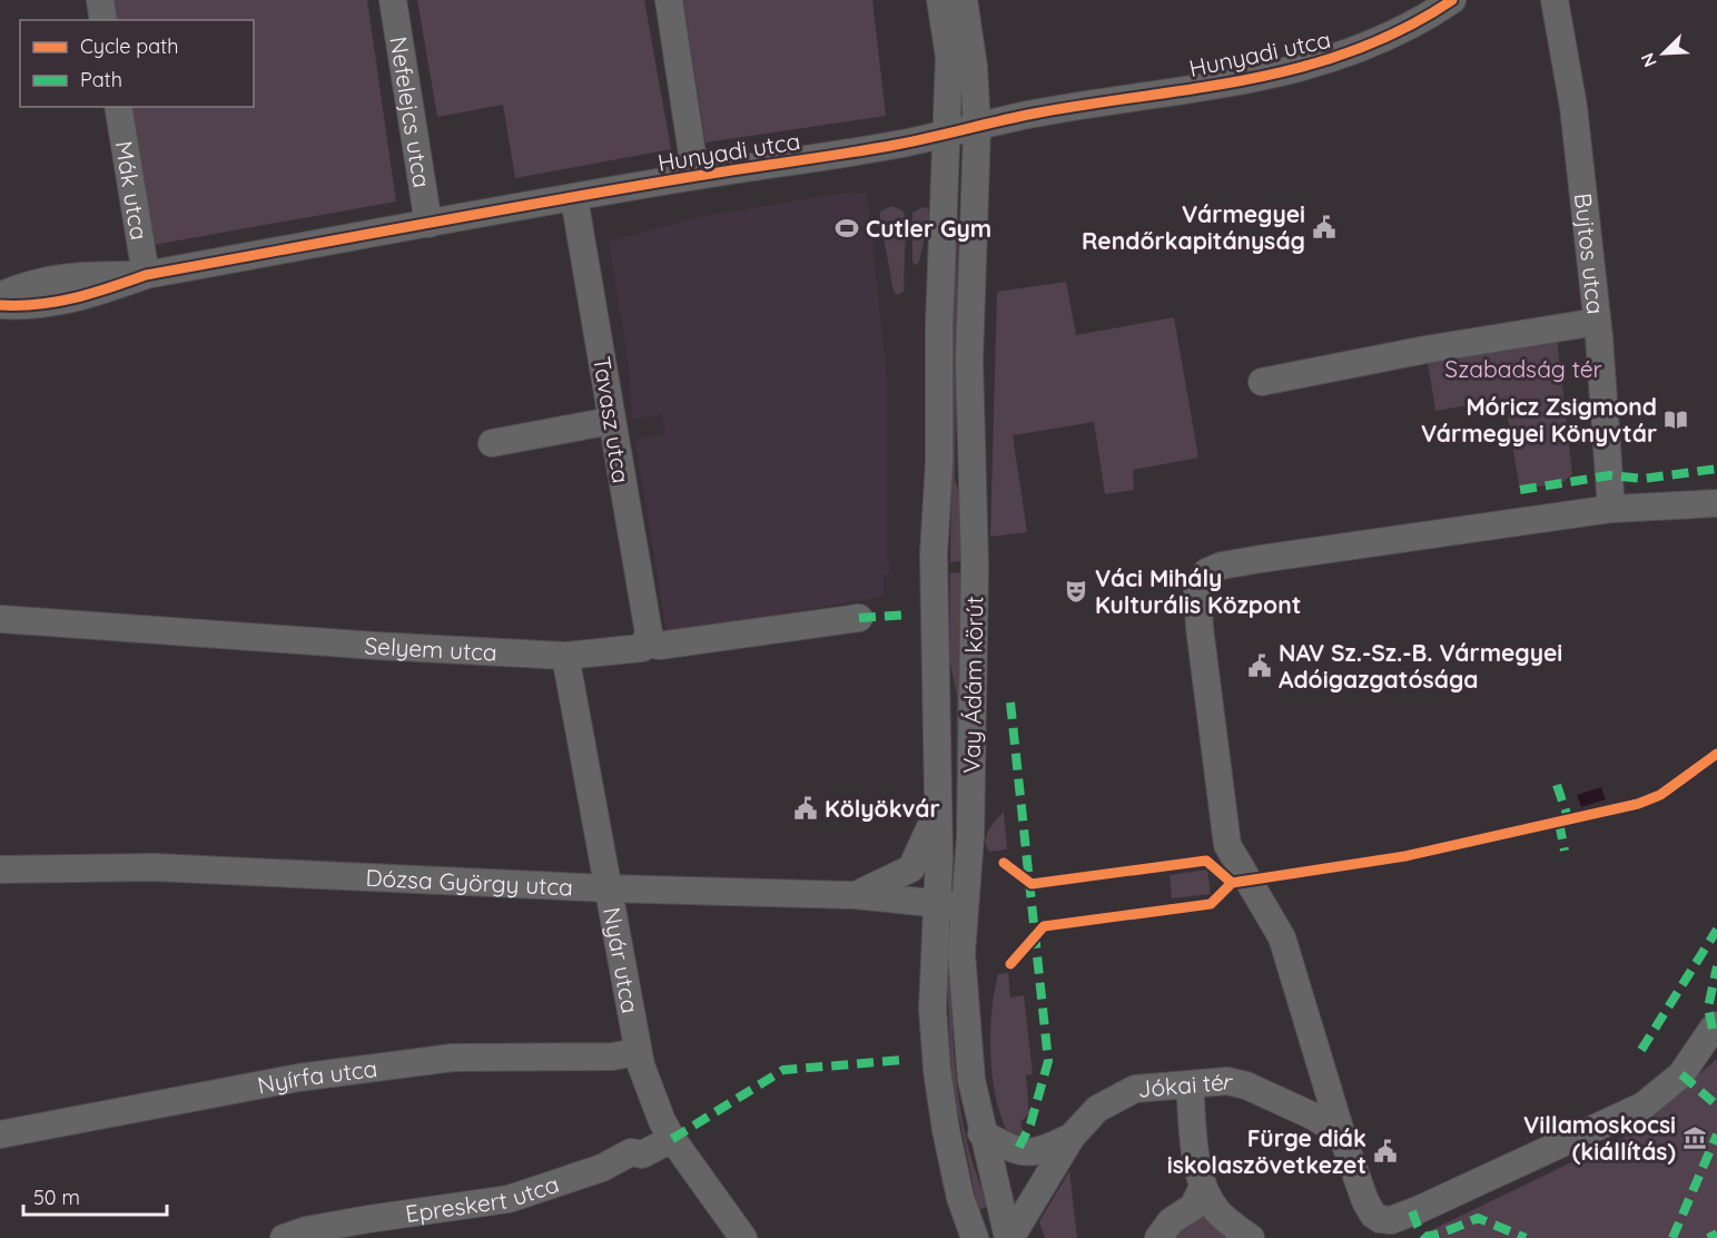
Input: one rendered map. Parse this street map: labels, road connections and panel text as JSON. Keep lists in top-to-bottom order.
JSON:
{
  "streets": {
    "street": [
      "Hunyadi utca",
      "Nefelejcs utca",
      "Mák utca",
      "Bujtos utca",
      "Tavasz utca",
      "Selyem utca",
      "Vay Ádám körút",
      "Dózsa György utca",
      "Nyár utca",
      "Nyírfa utca",
      "Jókai tér",
      "Epreskert utca"
    ]
  },
  "crossings": [
    ["Hunyadi utca", "Nefelejcs utca"],
    ["Hunyadi utca", "Mák utca"],
    ["Hunyadi utca", "Tavasz utca"],
    ["Hunyadi utca", "Vay Ádám körút"],
    ["Tavasz utca", "Selyem utca"],
    ["Selyem utca", "Nyár utca"],
    ["Vay Ádám körút", "Dózsa György utca"],
    ["Vay Ádám körút", "Jókai tér"],
    ["Dózsa György utca", "Nyár utca"],
    ["Nyár utca", "Nyírfa utca"],
    ["Nyár utca", "Epreskert utca"]
  ],
  "parks": ["Szabadság tér"],
  "places": {
    "public building": [
      "Vármegyei Rendőrkapitányság",
      "NAV Sz.-Sz.-B. Vármegyei Adóigazgatósága",
      "Kölyökvár",
      "Fürge diák iskolaszövetkezet"
    ],
    "sports": ["Cutler Gym"],
    "library": ["Móricz Zsigmond Vármegyei Könyvtár"],
    "theatre": ["Váci Mihály Kulturális Központ"],
    "museum": ["Villamoskocsi (kiállítás)"]
  },
  "legend": ["Cycle path", "Path"],
  "scale_bar": "50 m",
  "north": "bottom left"
}
